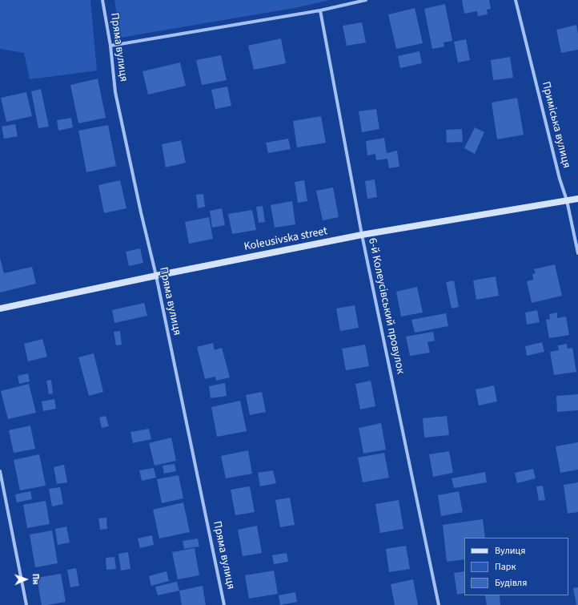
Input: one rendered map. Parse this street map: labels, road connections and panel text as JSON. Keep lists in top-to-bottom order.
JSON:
{
  "streets": {
    "street": [
      "Пряма вулиця",
      "Приміська вулиця",
      "Koleusivska street",
      "6-й Колеусівський провулок"
    ]
  },
  "crossings": [
    ["Пряма вулиця", "Koleusivska street"],
    ["Приміська вулиця", "Koleusivska street"],
    ["Koleusivska street", "6-й Колеусівський провулок"]
  ],
  "legend": ["Вулиця", "Парк", "Будівля"],
  "north": "right"
}
